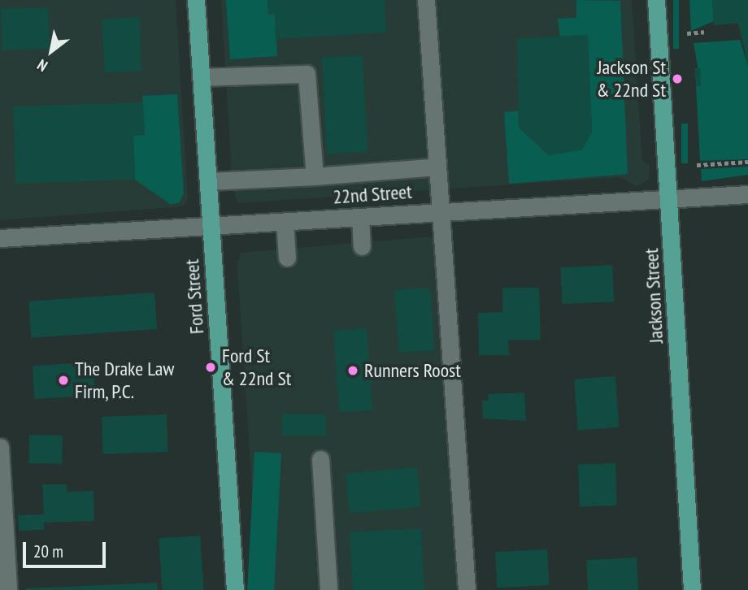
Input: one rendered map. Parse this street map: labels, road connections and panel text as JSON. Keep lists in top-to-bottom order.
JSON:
{
  "streets": {
    "main road": ["Jackson Street", "Ford Street"],
    "street": ["22nd Street"]
  },
  "crossings": [
    ["22nd Street", "Jackson Street"],
    ["22nd Street", "Ford Street"]
  ],
  "places": [
    "Jackson St & 22nd St",
    "Ford St & 22nd St",
    "Runners Roost",
    "The Drake Law Firm, P.C."
  ],
  "scale_bar": "20 m",
  "north": "bottom left"
}
